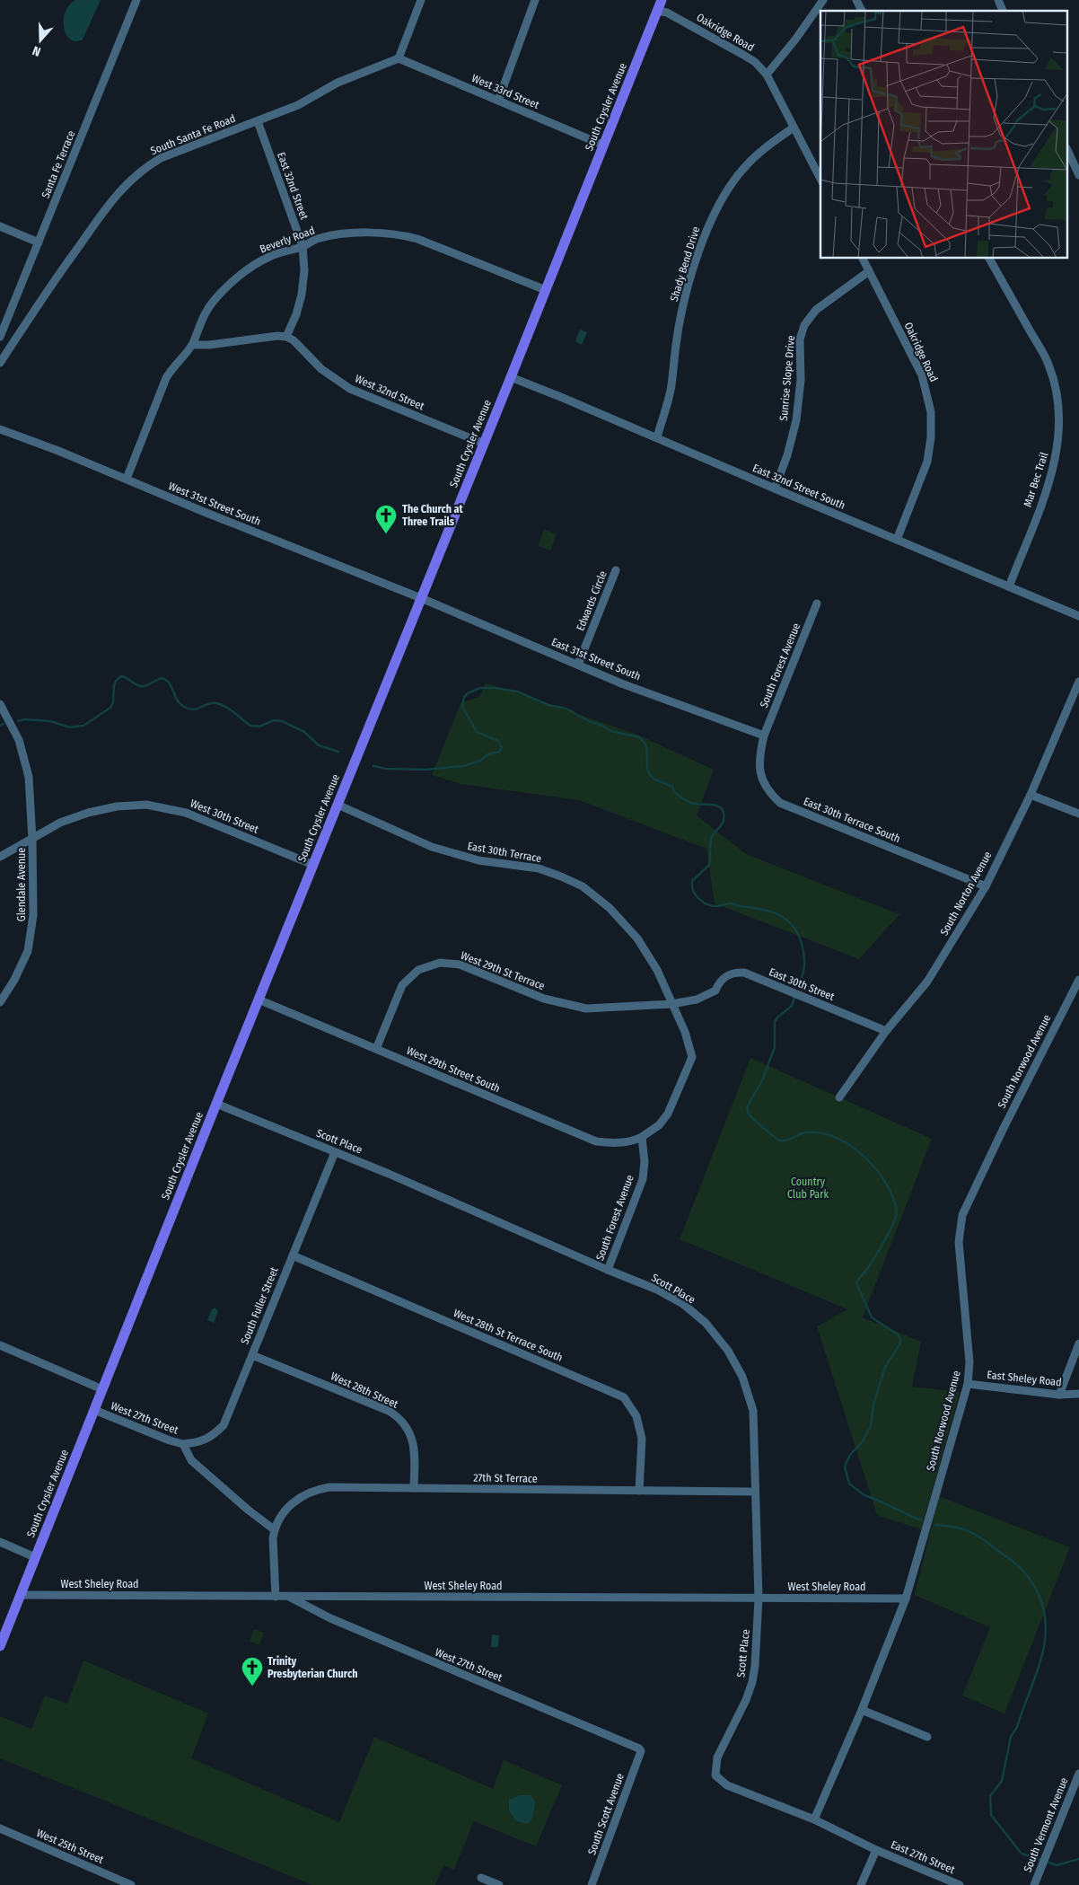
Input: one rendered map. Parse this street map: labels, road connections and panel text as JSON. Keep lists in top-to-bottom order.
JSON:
{
  "streets": {
    "main road": ["South Crysler Avenue"],
    "street": [
      "Oakridge Road",
      "West 33rd Street",
      "South Santa Fe Road",
      "Santa Fe Terrace",
      "East 32nd Street",
      "Beverly Road",
      "Shady Bend Drive",
      "Sunrise Slope Drive",
      "West 32nd Street",
      "Mar Bec Trail",
      "East 32nd Street South",
      "West 31st Street South",
      "Edwards Circle",
      "East 31st Street South",
      "South Forest Avenue",
      "West 30th Street",
      "East 30th Terrace South",
      "East 30th Terrace",
      "Glendale Avenue",
      "South Norton Avenue",
      "West 29th St Terrace",
      "East 30th Street",
      "South Norwood Avenue",
      "West 29th Street South",
      "Scott Place",
      "South Fuller Street",
      "West 28th St Terrace South",
      "East Sheley Road",
      "West 28th Street",
      "West 27th Street",
      "27th St Terrace",
      "West Sheley Road",
      "South Scott Avenue",
      "South Vermont Avenue",
      "West 25th Street",
      "East 27th Street"
    ]
  },
  "crossings": [
    ["Oakridge Road", "South Crysler Avenue"],
    ["Oakridge Road", "Shady Bend Drive"],
    ["Oakridge Road", "Sunrise Slope Drive"],
    ["Oakridge Road", "East 32nd Street South"],
    ["West 33rd Street", "South Crysler Avenue"],
    ["West 33rd Street", "South Santa Fe Road"],
    ["South Crysler Avenue", "Beverly Road"],
    ["South Crysler Avenue", "West 32nd Street"],
    ["South Crysler Avenue", "East 32nd Street South"],
    ["South Crysler Avenue", "West 31st Street South"],
    ["South Crysler Avenue", "East 31st Street South"],
    ["South Crysler Avenue", "West 30th Street"],
    ["South Crysler Avenue", "East 30th Terrace"],
    ["South Crysler Avenue", "West 29th Street South"],
    ["South Crysler Avenue", "Scott Place"],
    ["South Crysler Avenue", "West 27th Street"],
    ["South Crysler Avenue", "West Sheley Road"],
    ["South Santa Fe Road", "East 32nd Street"],
    ["East 32nd Street", "Beverly Road"],
    ["East 32nd Street", "West 32nd Street"],
    ["Beverly Road", "West 31st Street South"],
    ["Shady Bend Drive", "East 32nd Street South"],
    ["Sunrise Slope Drive", "East 32nd Street South"],
    ["Mar Bec Trail", "East 32nd Street South"],
    ["West 31st Street South", "East 31st Street South"],
    ["Edwards Circle", "East 31st Street South"],
    ["East 31st Street South", "South Forest Avenue"],
    ["East 31st Street South", "East 30th Terrace South"],
    ["South Forest Avenue", "East 30th Terrace South"],
    ["South Forest Avenue", "East 30th Terrace"],
    ["South Forest Avenue", "West 29th Street South"],
    ["South Forest Avenue", "Scott Place"],
    ["West 30th Street", "Glendale Avenue"],
    ["East 30th Terrace South", "South Norton Avenue"],
    ["East 30th Terrace", "West 29th St Terrace"],
    ["East 30th Terrace", "West 29th Street South"],
    ["South Norton Avenue", "East 30th Street"],
    ["West 29th St Terrace", "East 30th Street"],
    ["West 29th St Terrace", "West 29th Street South"],
    ["South Norwood Avenue", "East Sheley Road"],
    ["South Norwood Avenue", "West Sheley Road"],
    ["South Norwood Avenue", "East 27th Street"],
    ["Scott Place", "South Fuller Street"],
    ["Scott Place", "27th St Terrace"],
    ["Scott Place", "West Sheley Road"],
    ["Scott Place", "East 27th Street"],
    ["South Fuller Street", "West 28th St Terrace South"],
    ["South Fuller Street", "West 28th Street"],
    ["South Fuller Street", "West 27th Street"],
    ["West 28th St Terrace South", "27th St Terrace"],
    ["West 28th Street", "27th St Terrace"],
    ["West 27th Street", "27th St Terrace"],
    ["West 27th Street", "West Sheley Road"],
    ["West 27th Street", "South Scott Avenue"]
  ],
  "parks": ["Country Club Park"],
  "places": {
    "church": ["The Church at Three Trails", "Trinity Presbyterian Church"]
  },
  "north": "bottom"
}
